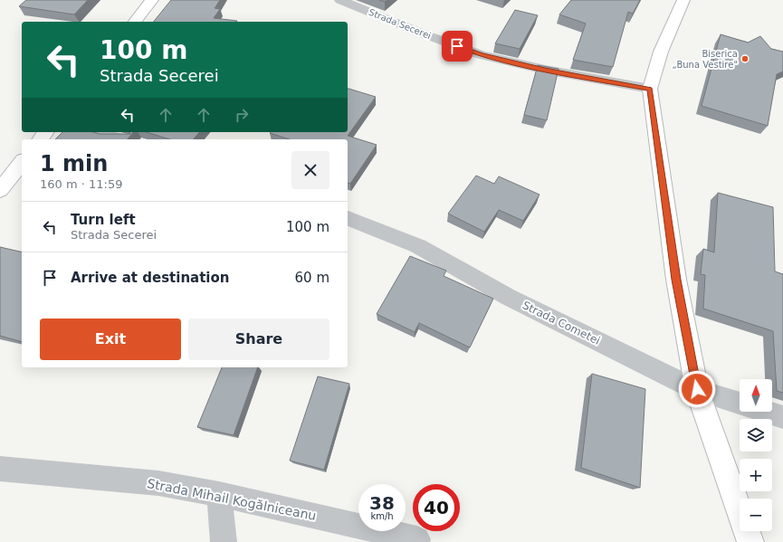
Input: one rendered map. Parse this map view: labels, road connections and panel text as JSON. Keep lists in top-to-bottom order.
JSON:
{
  "streets": {
    "street": ["Strada Secerei", "Strada Cometei", "Strada Mihail Kogălniceanu"]
  },
  "places": ["Biserica „Buna Vestire\""],
  "north": "top",
  "page": {
    "turn": ["100 m", "Strada Secerei"],
    "heading": ["1 min", "160 m · 11:59"],
    "list": [
      {
        "name": "Turn left",
        "note": "Strada Secerei",
        "value": "100 m"
      },
      {
        "name": "Arrive at destination",
        "value": "60 m"
      }
    ],
    "buttons": ["Exit", "Share"],
    "map_buttons": ["+", "−"],
    "speed": "38 km/h",
    "limit": "40"
  }
}
